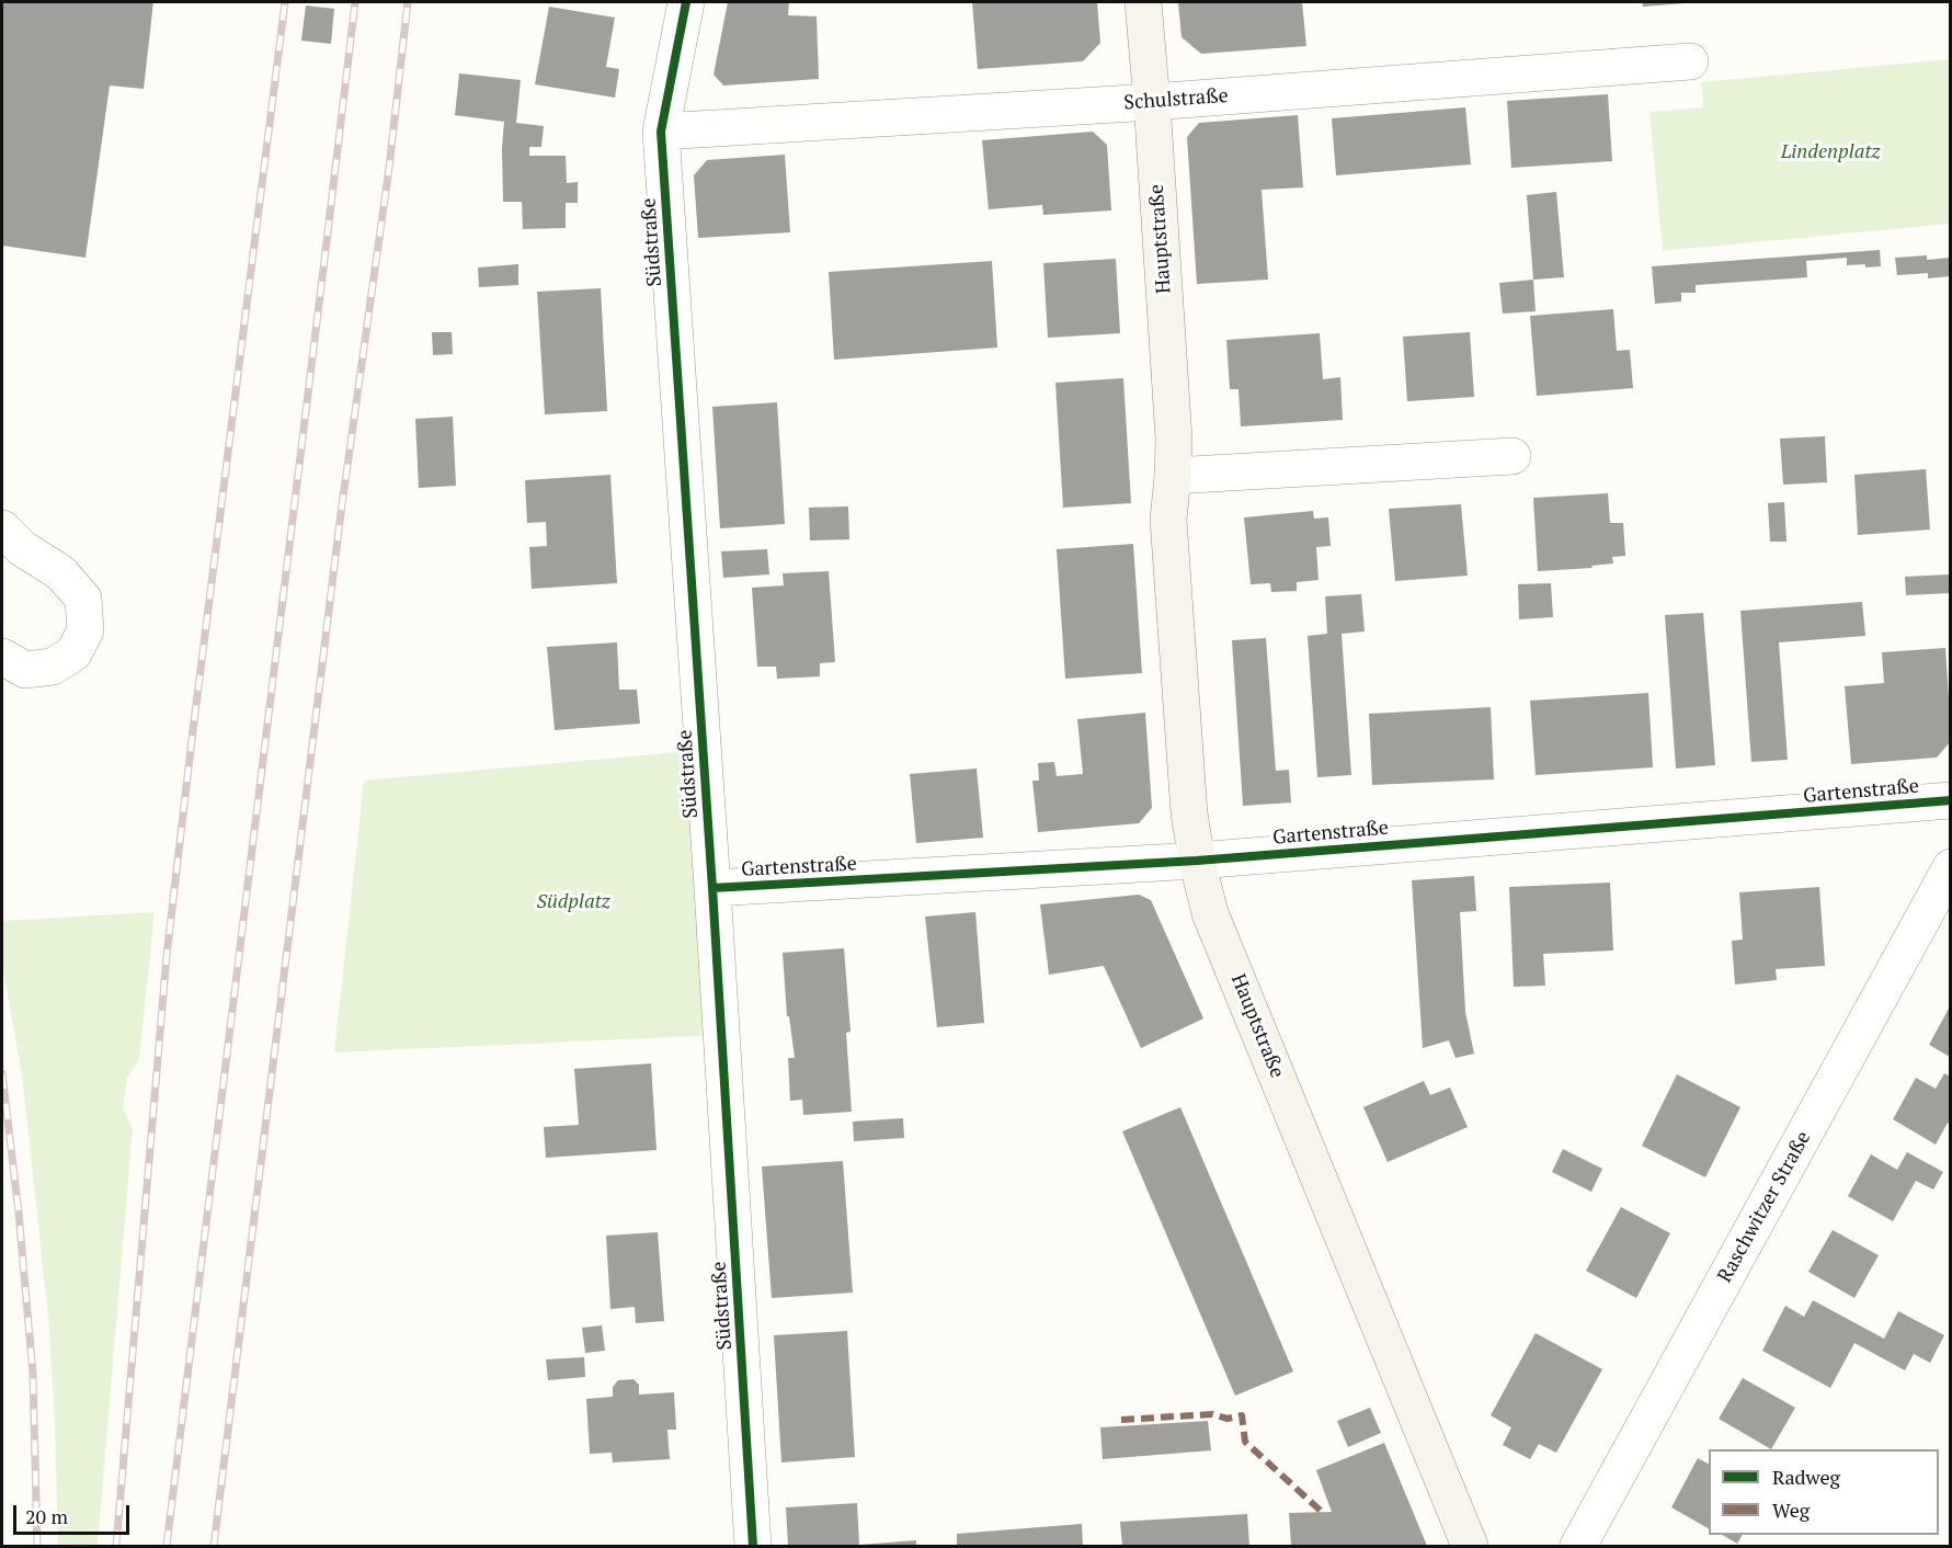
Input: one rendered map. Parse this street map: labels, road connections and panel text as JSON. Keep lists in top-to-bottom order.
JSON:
{
  "streets": {
    "main road": ["Hauptstraße"],
    "street": [
      "Schulstraße",
      "Südstraße",
      "Gartenstraße",
      "Raschwitzer Straße"
    ]
  },
  "crossings": [
    ["Schulstraße", "Hauptstraße"],
    ["Schulstraße", "Südstraße"],
    ["Hauptstraße", "Gartenstraße"],
    ["Südstraße", "Gartenstraße"]
  ],
  "parks": ["Lindenplatz", "Südplatz"],
  "legend": ["Radweg", "Weg"],
  "scale_bar": "20 m"
}
